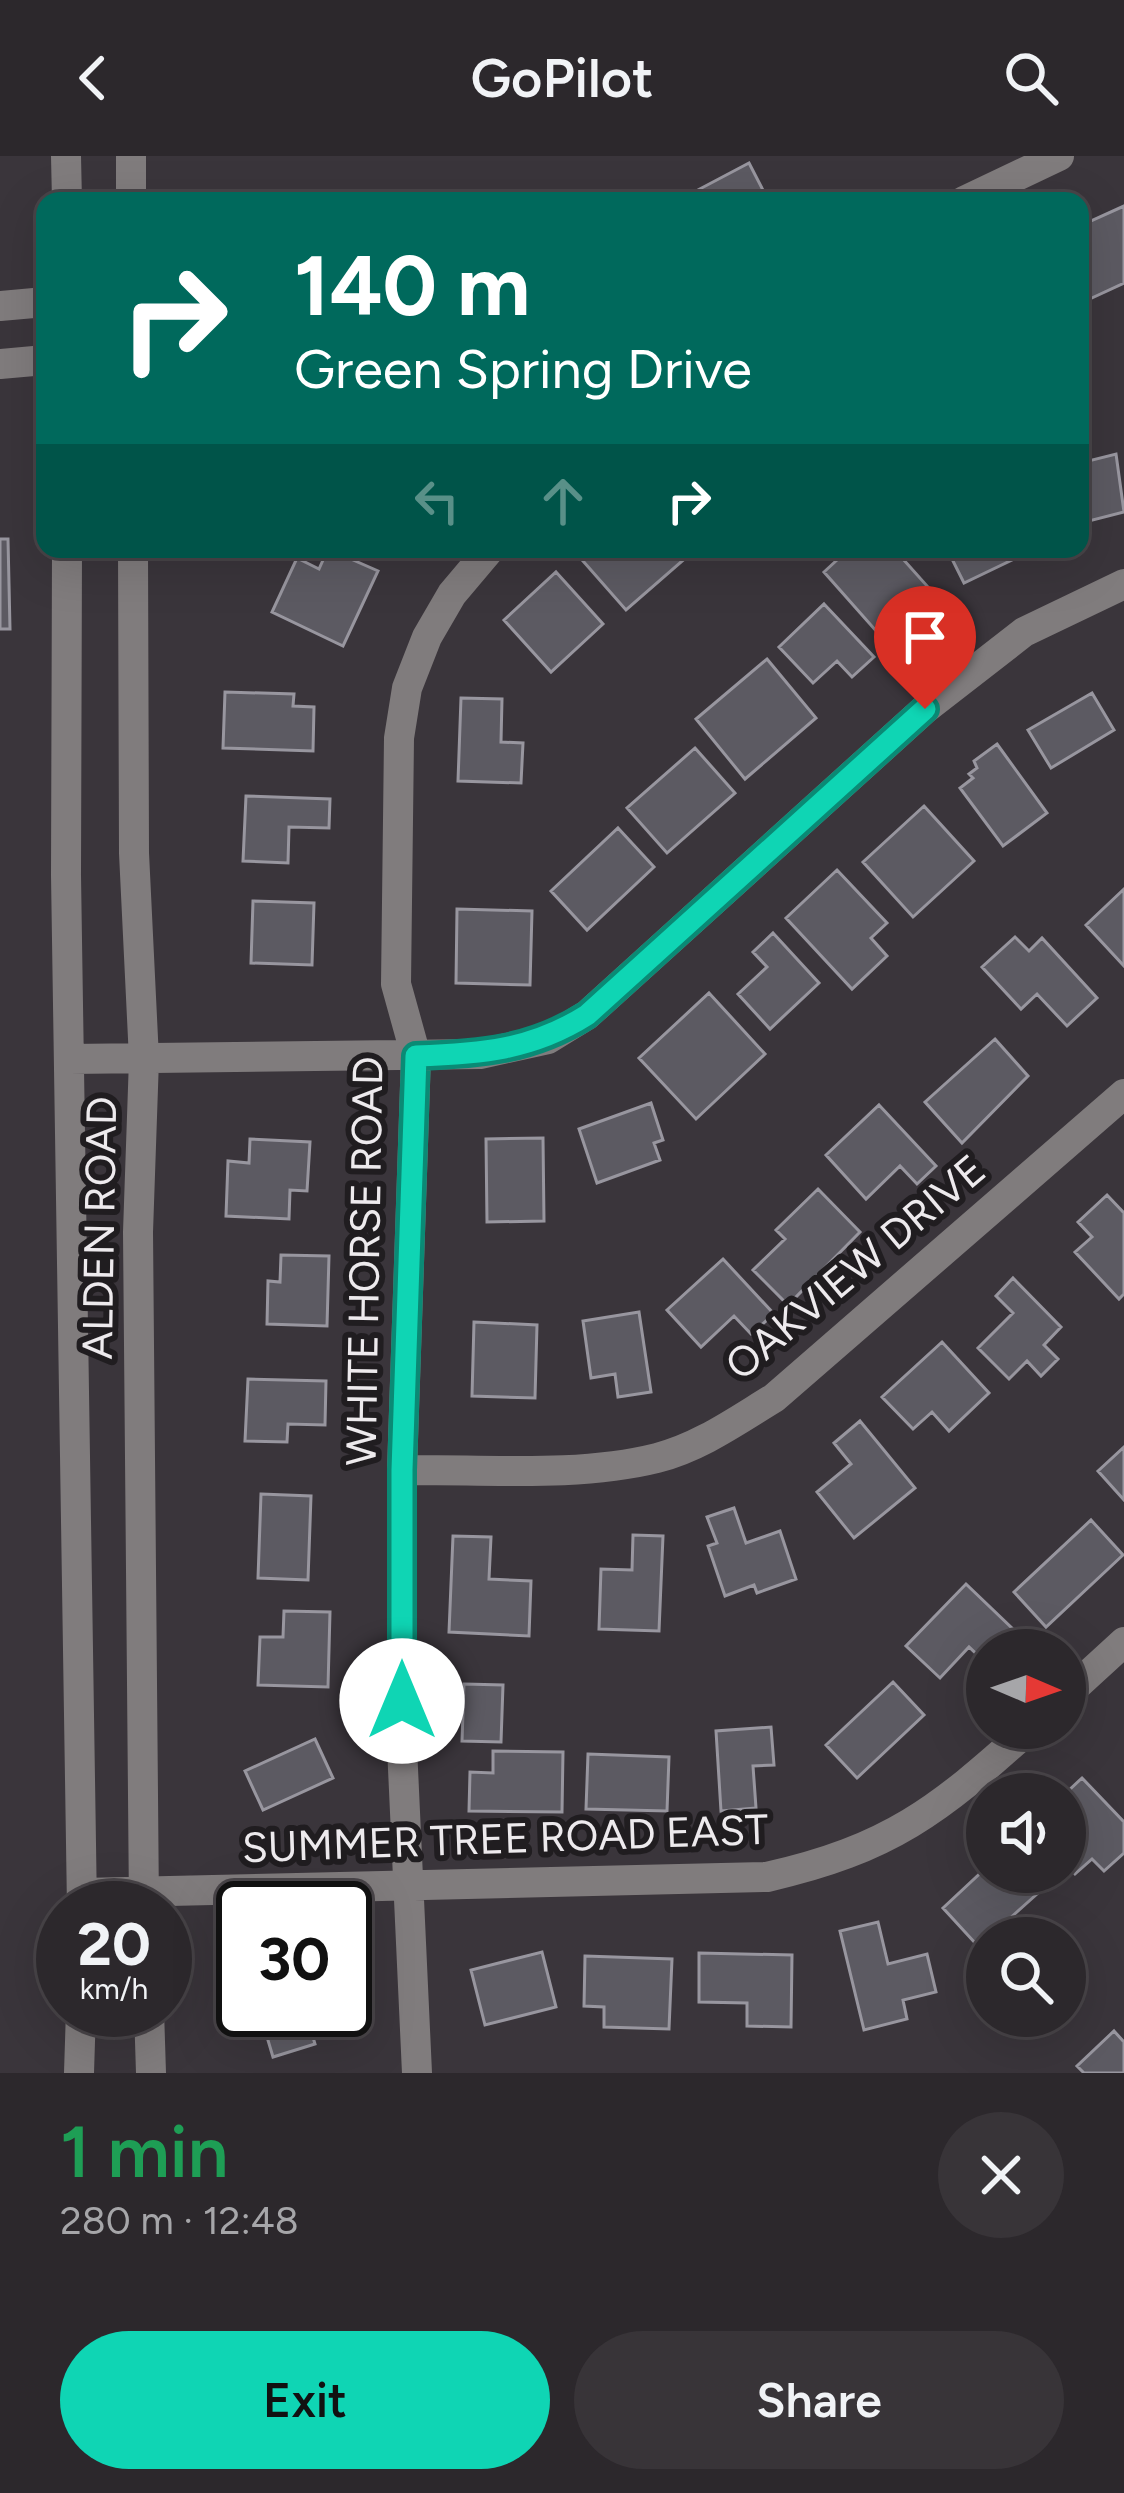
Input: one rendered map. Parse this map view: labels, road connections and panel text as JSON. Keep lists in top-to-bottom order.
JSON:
{
  "streets": {
    "street": [
      "ALDEN ROAD",
      "WHITE HORSE ROAD",
      "OAKVIEW DRIVE",
      "SUMMER TREE ROAD EAST"
    ]
  },
  "crossings": [
    ["WHITE HORSE ROAD", "OAKVIEW DRIVE"],
    ["WHITE HORSE ROAD", "SUMMER TREE ROAD EAST"]
  ],
  "north": "right",
  "page": {
    "header": "GoPilot",
    "turn": ["140 m", "Green Spring Drive"],
    "speed": "20 km/h",
    "limit": "30",
    "heading": ["1 min", "280 m · 12:48"],
    "buttons": ["Exit", "Share"]
  }
}
